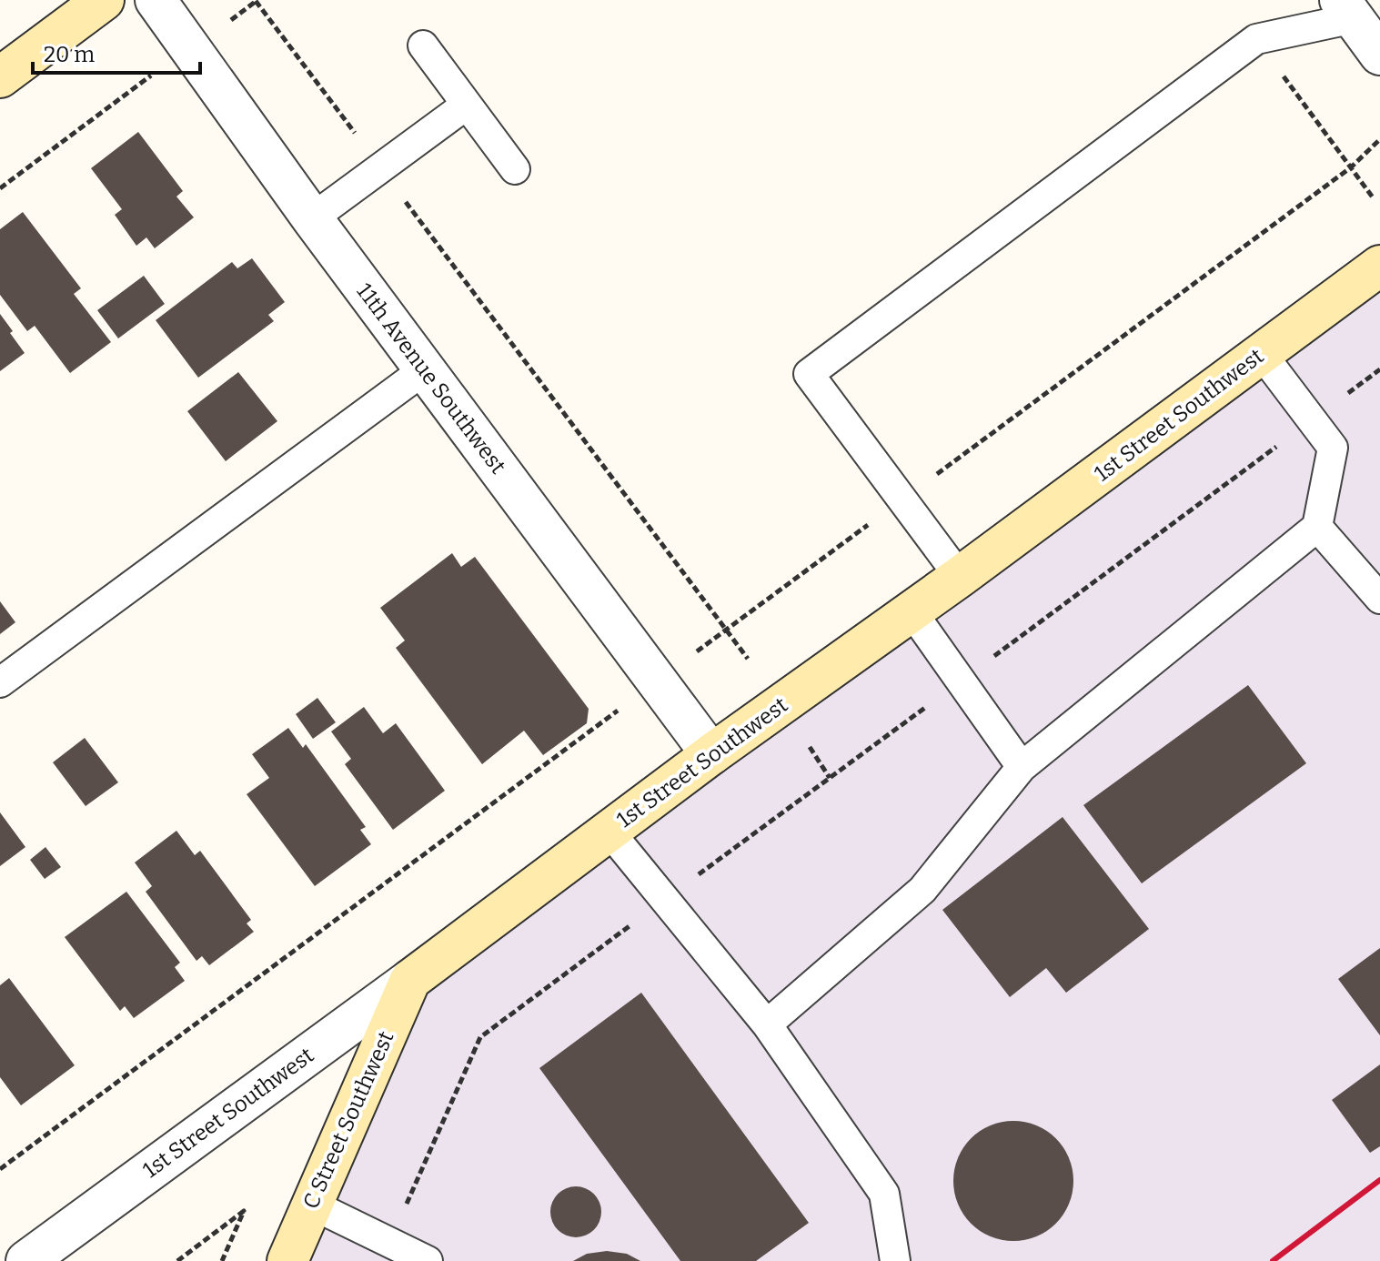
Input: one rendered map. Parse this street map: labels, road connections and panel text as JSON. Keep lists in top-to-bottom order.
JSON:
{
  "streets": {
    "main road": ["1st Street Southwest", "C Street Southwest"],
    "street": ["11th Avenue Southwest"]
  },
  "crossings": [
    ["11th Avenue Southwest", "1st Street Southwest"],
    ["1st Street Southwest", "C Street Southwest"]
  ],
  "scale_bar": "20 m"
}
